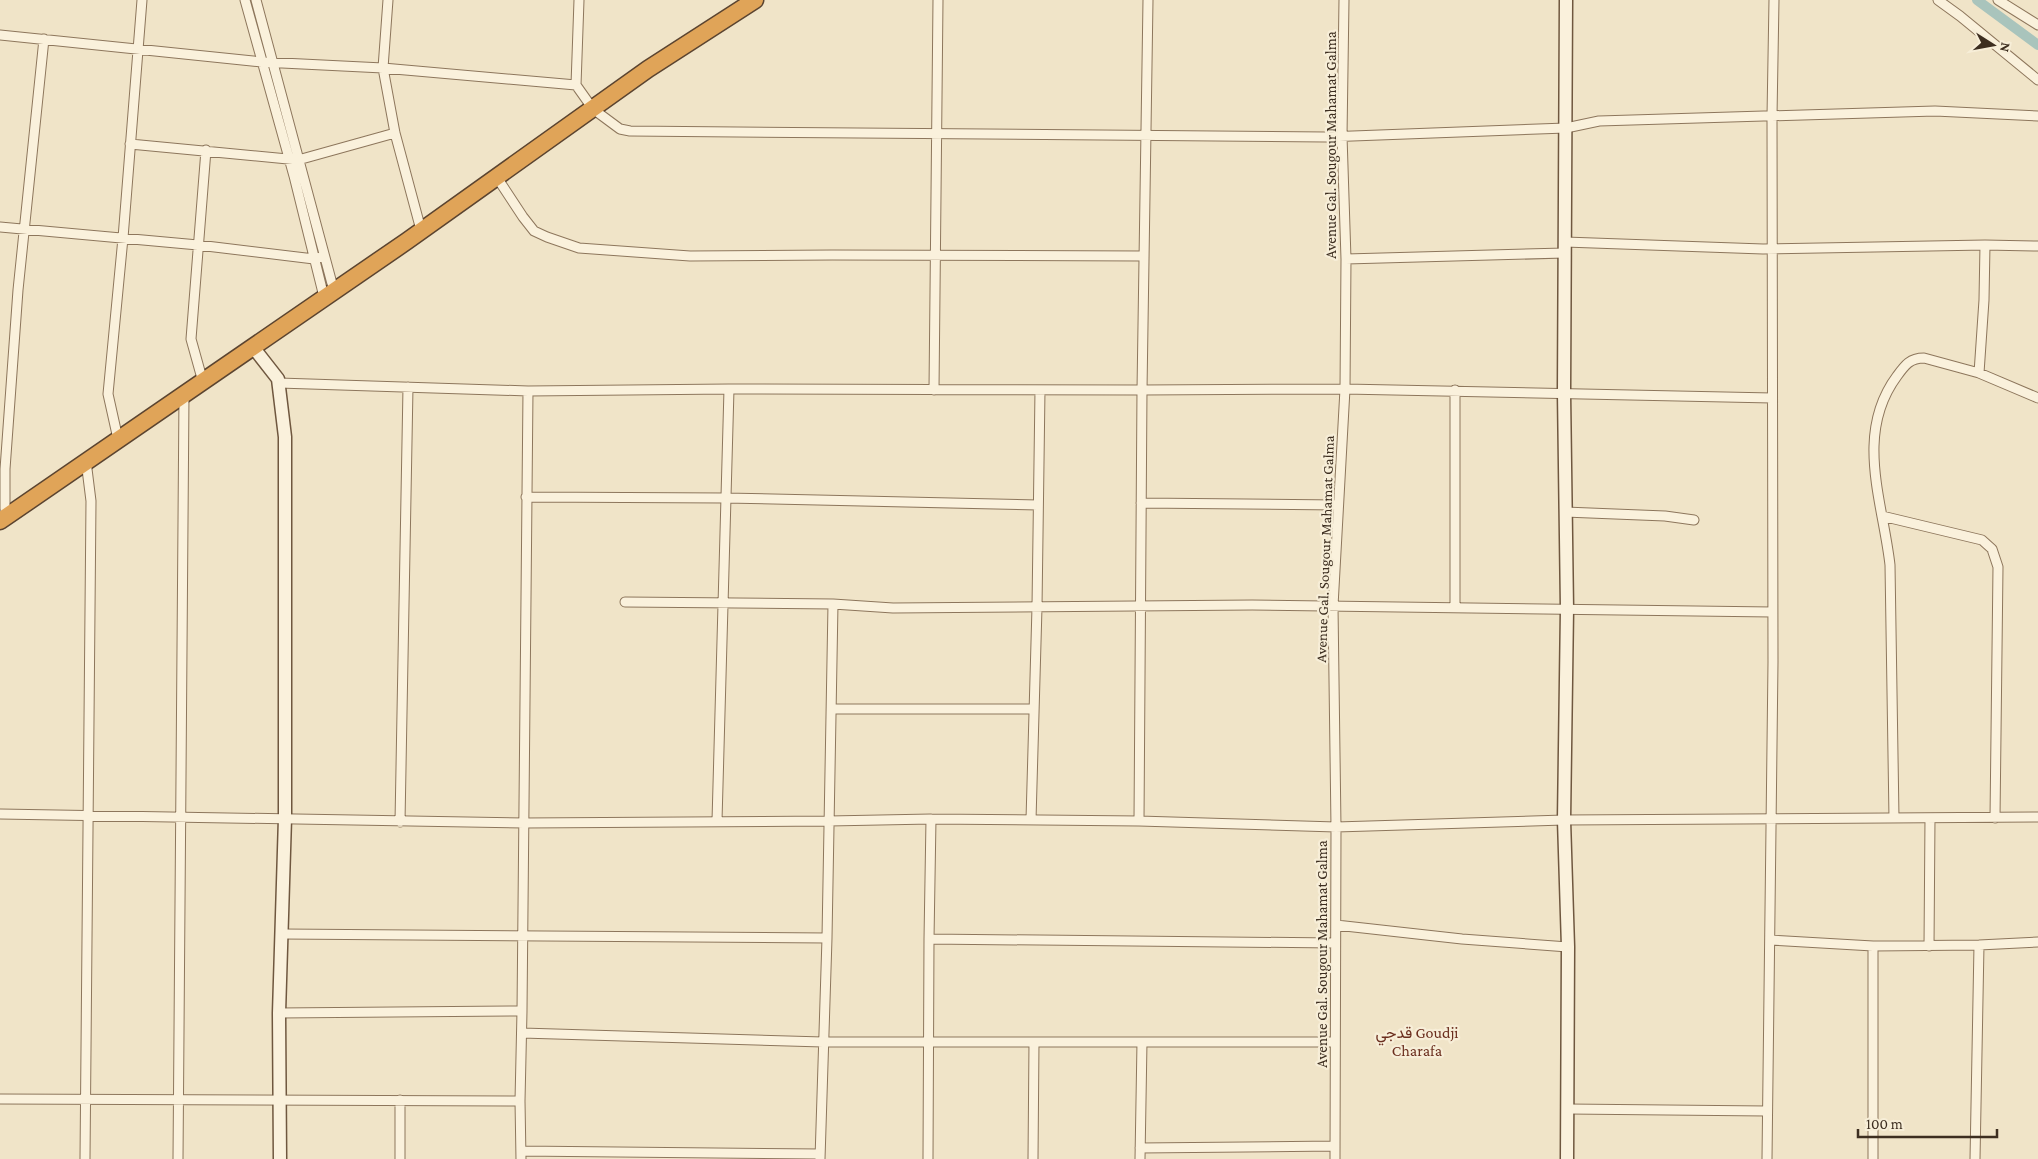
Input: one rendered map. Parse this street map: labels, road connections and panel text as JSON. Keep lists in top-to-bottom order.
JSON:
{
  "streets": {
    "street": ["Avenue Gal. Sougour Mahamat Galma"]
  },
  "districts": ["قدجي Goudji Charafa"],
  "scale_bar": "100 m",
  "north": "right"
}
